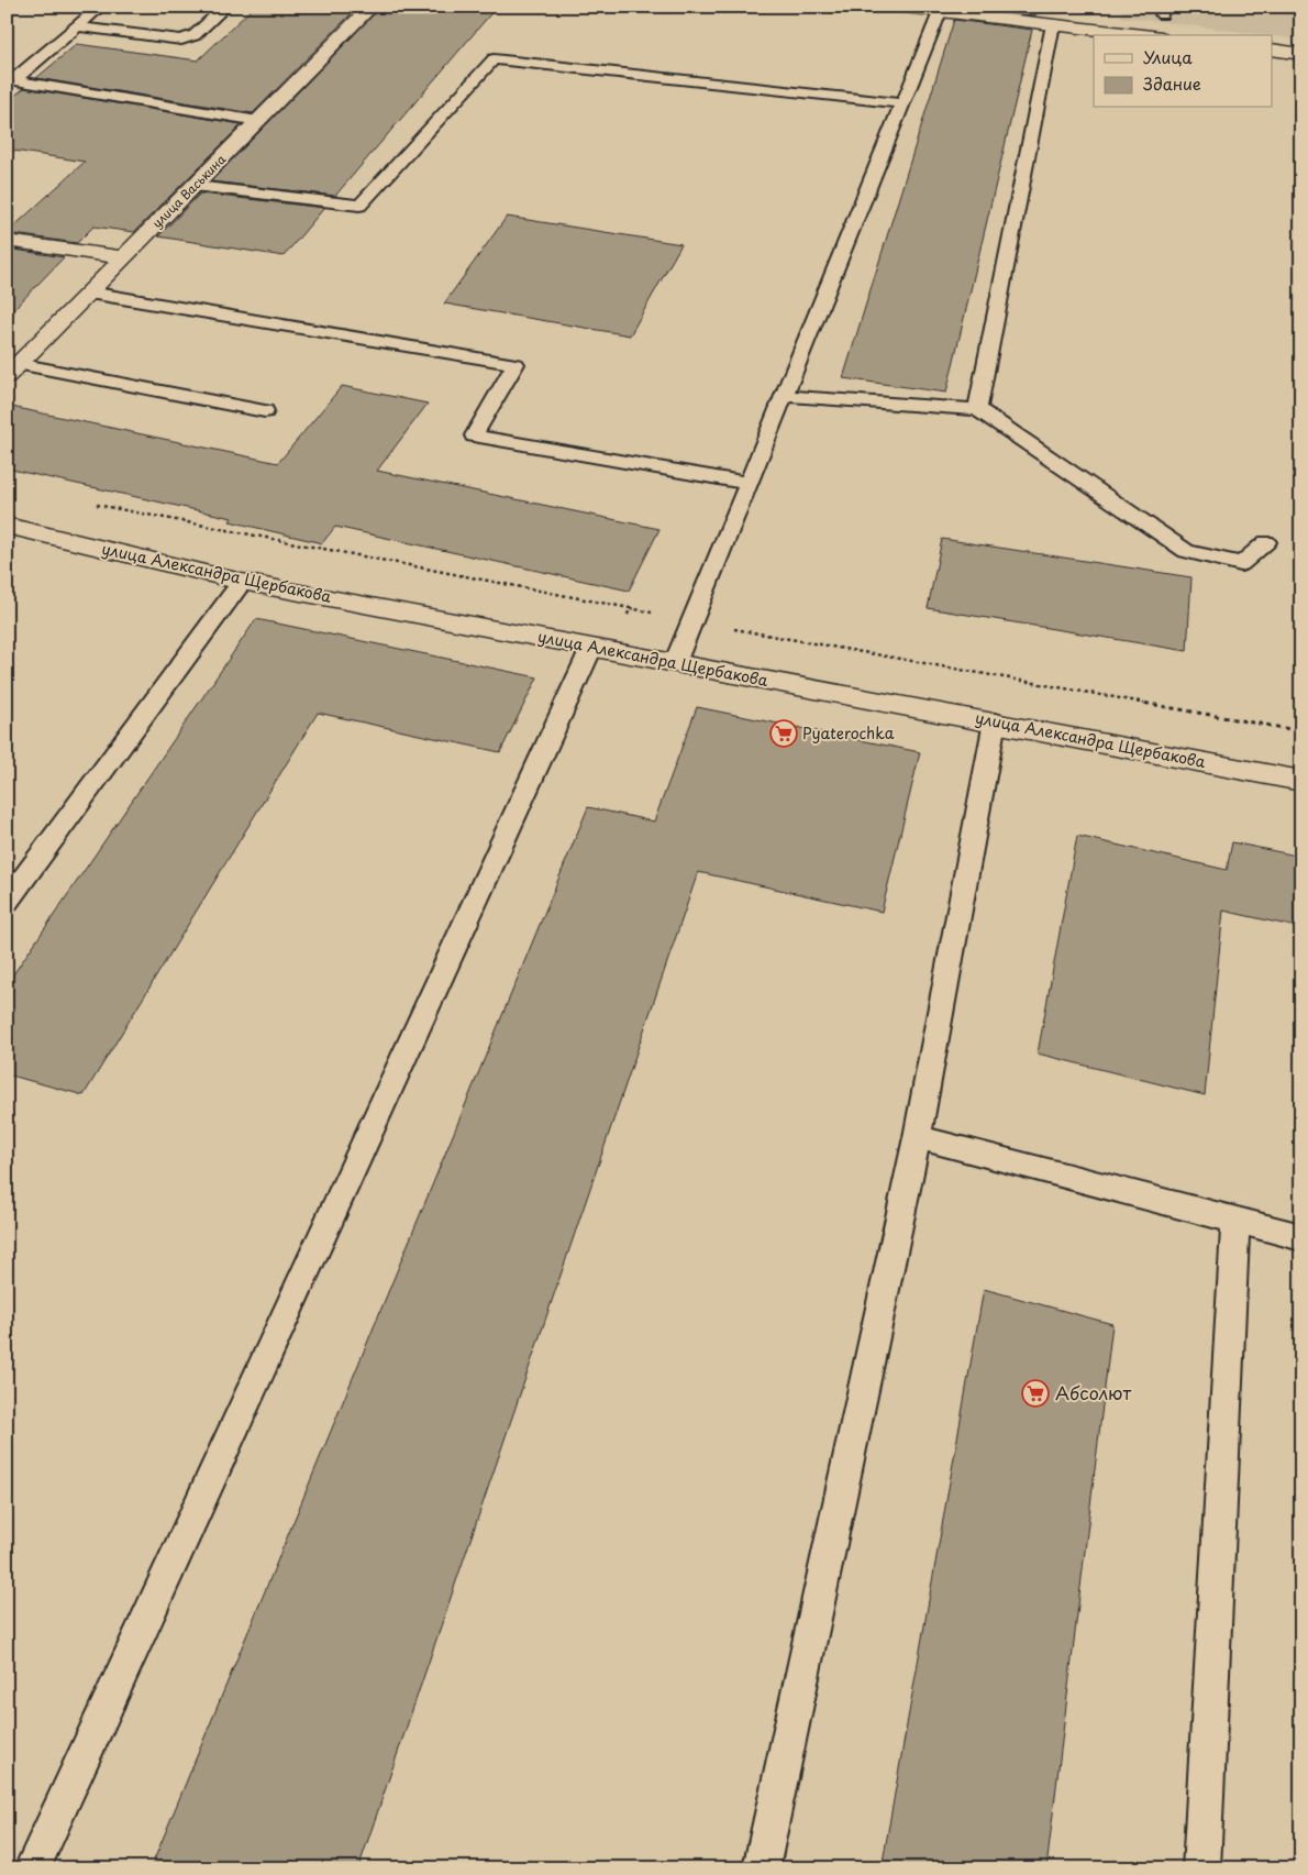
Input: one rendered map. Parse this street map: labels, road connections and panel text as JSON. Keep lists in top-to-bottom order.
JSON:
{
  "streets": {
    "street": ["улица Васькина", "улица Александра Щербакова"]
  },
  "places": {
    "supermarket": ["Pyaterochka", "Абсолют"]
  },
  "legend": ["Улица", "Здание"]
}
